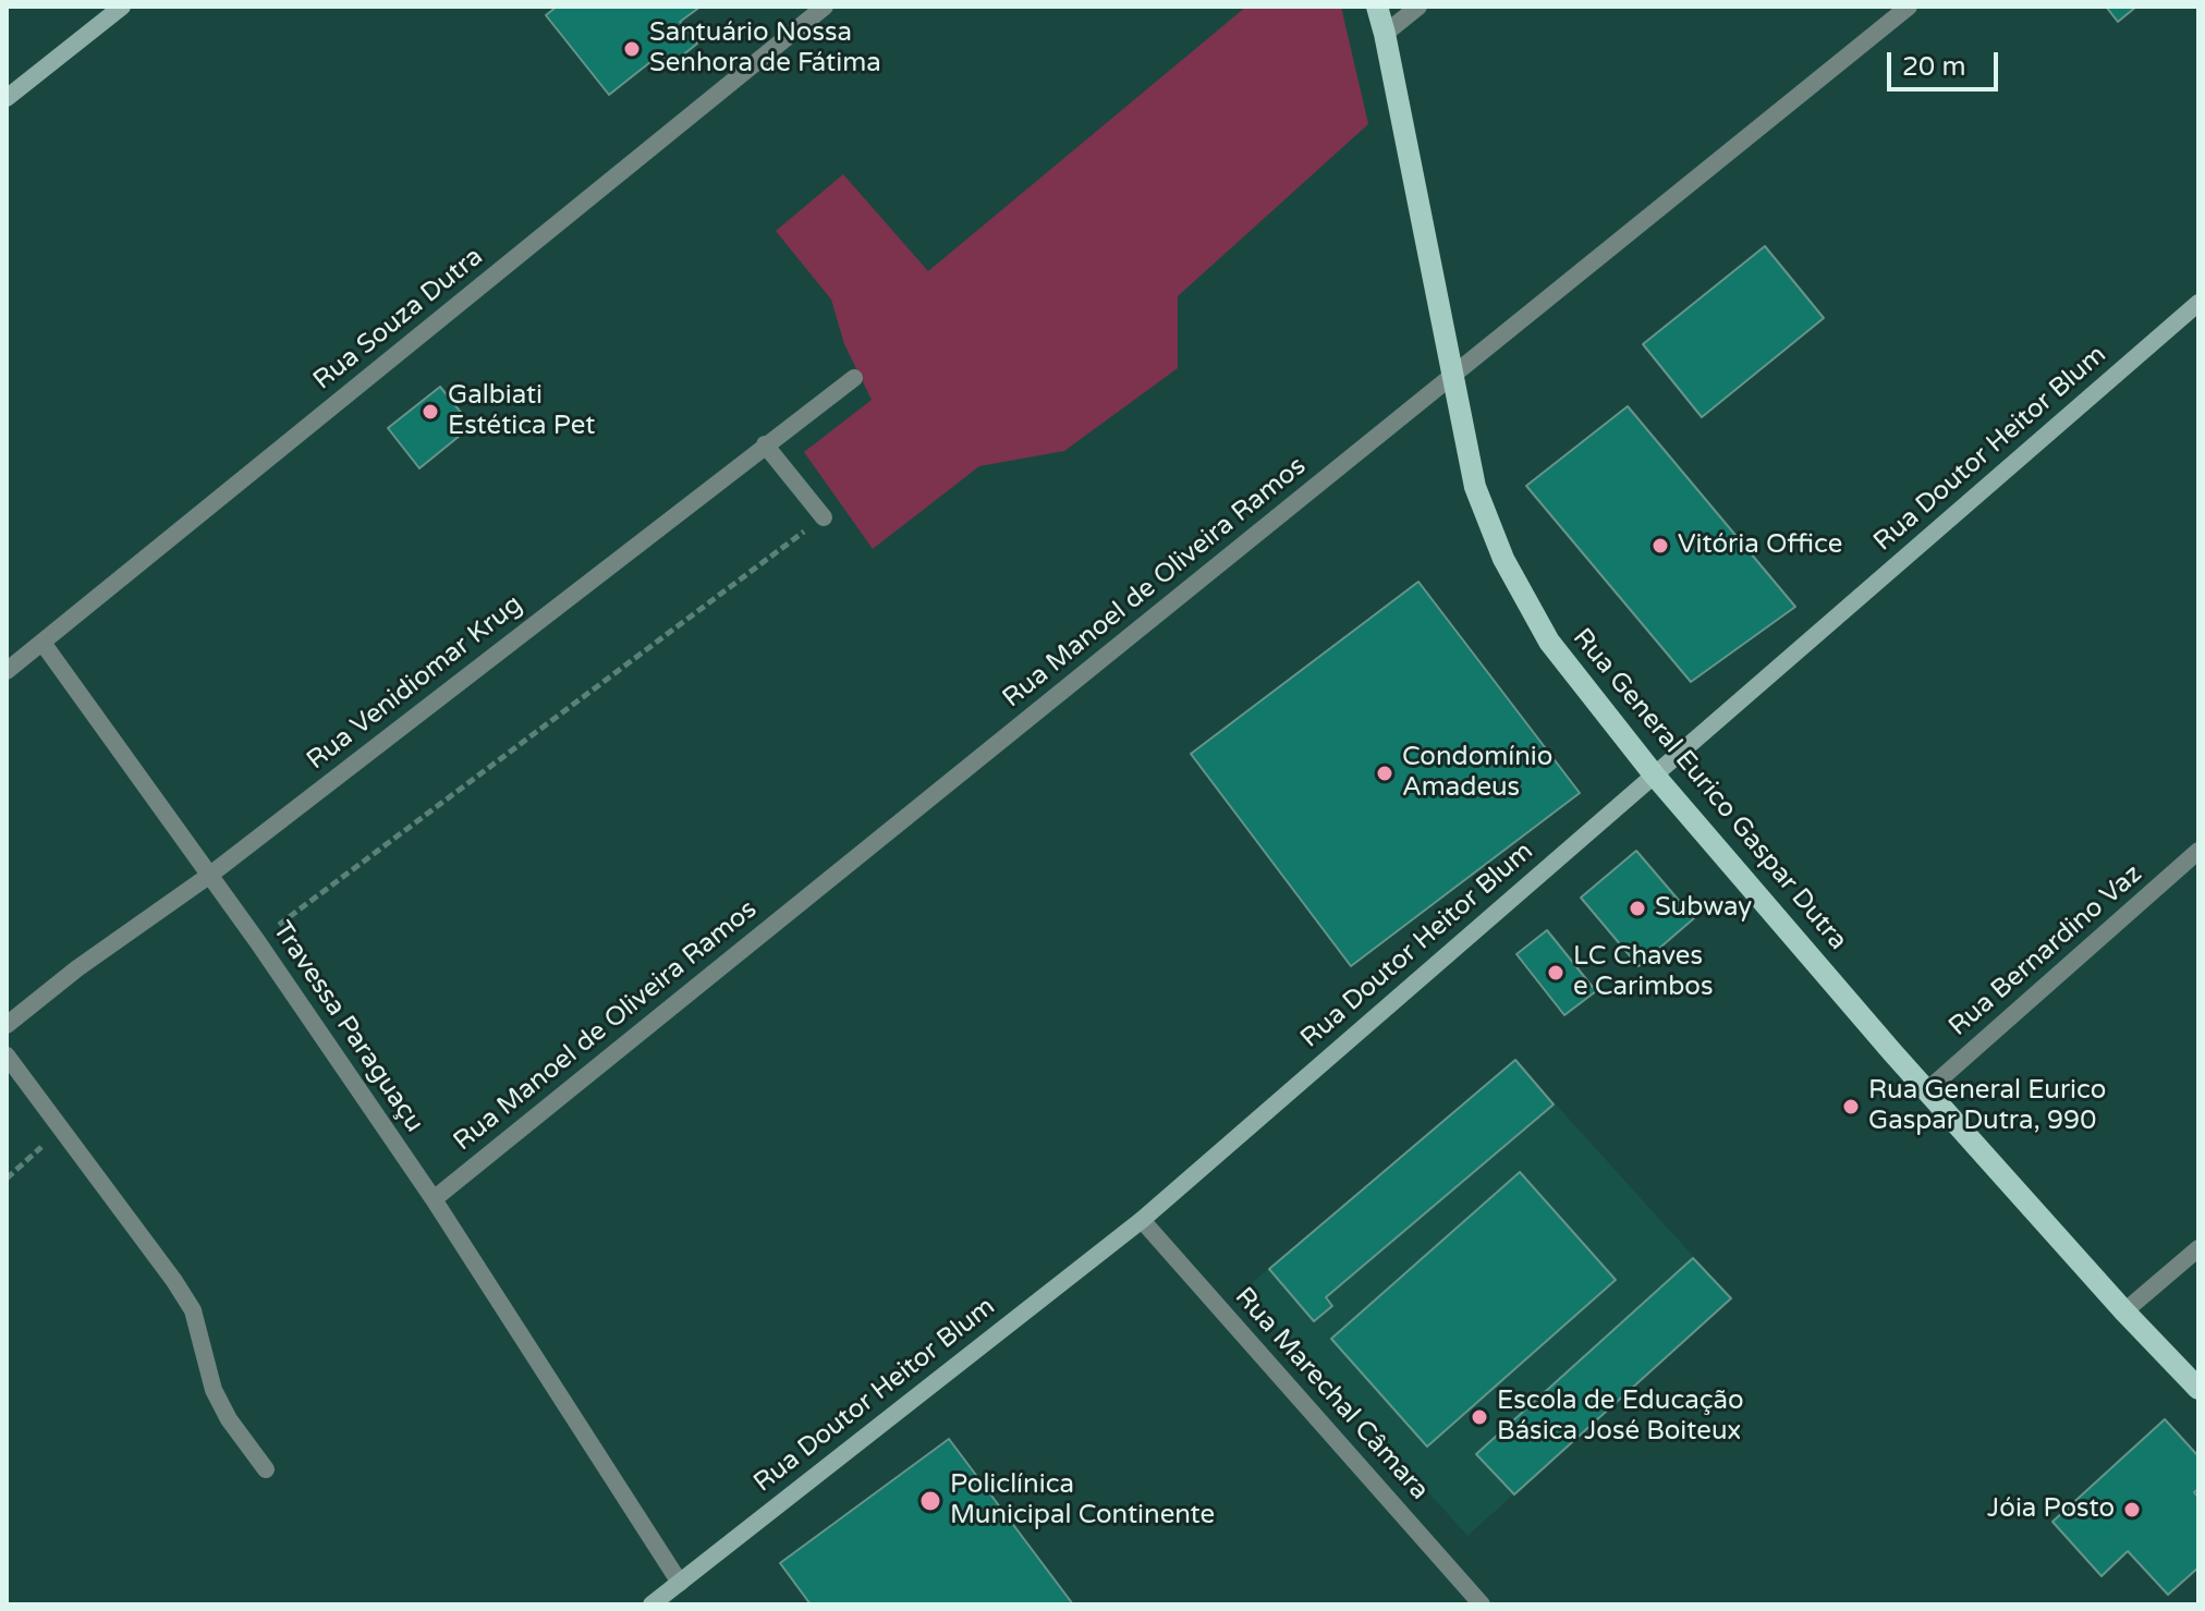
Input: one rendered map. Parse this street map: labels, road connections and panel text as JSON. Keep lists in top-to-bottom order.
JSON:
{
  "streets": {
    "main road": ["Rua General Eurico Gaspar Dutra"],
    "street": [
      "Rua Souza Dutra",
      "Rua Doutor Heitor Blum",
      "Rua Manoel de Oliveira Ramos",
      "Rua Venidiomar Krug",
      "Rua Bernardino Vaz",
      "Travessa Paraguaçu",
      "Rua Marechal Câmara"
    ]
  },
  "crossings": [
    ["Rua Souza Dutra", "Travessa Paraguaçu"],
    ["Rua Doutor Heitor Blum", "Rua General Eurico Gaspar Dutra"],
    ["Rua Doutor Heitor Blum", "Travessa Paraguaçu"],
    ["Rua Doutor Heitor Blum", "Rua Marechal Câmara"],
    ["Rua Manoel de Oliveira Ramos", "Rua General Eurico Gaspar Dutra"],
    ["Rua Manoel de Oliveira Ramos", "Travessa Paraguaçu"],
    ["Rua Venidiomar Krug", "Travessa Paraguaçu"],
    ["Rua General Eurico Gaspar Dutra", "Rua Bernardino Vaz"]
  ],
  "places": [
    "Santuário Nossa Senhora de Fátima",
    "Galbiati Estética Pet",
    "Vitória Office",
    "Condomínio Amadeus",
    "Subway",
    "LC Chaves e Carimbos",
    "Rua General Eurico Gaspar Dutra, 990",
    "Escola de Educação Básica José Boiteux",
    "Policlínica Municipal Continente",
    "Jóia Posto"
  ],
  "scale_bar": "20 m"
}
